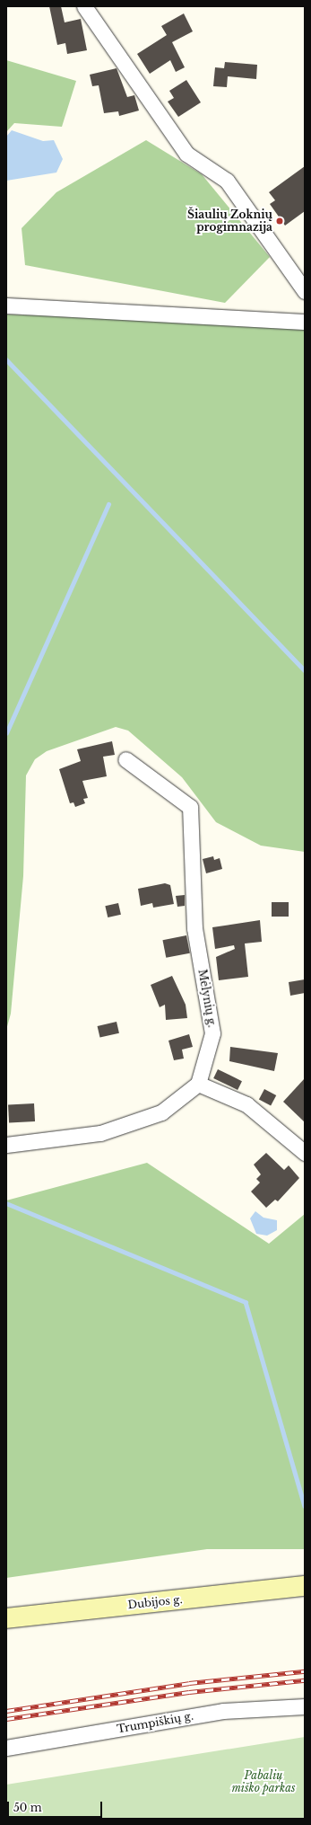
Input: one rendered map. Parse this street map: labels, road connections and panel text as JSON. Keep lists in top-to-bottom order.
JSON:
{
  "streets": {
    "main road": ["Dubijos g."],
    "street": ["Mėlynių g.", "Trumpiškių g."]
  },
  "parks": ["Pabalių miško parkas"],
  "places": ["Šiaulių Zoknių progimnazija"],
  "scale_bar": "50 m"
}
